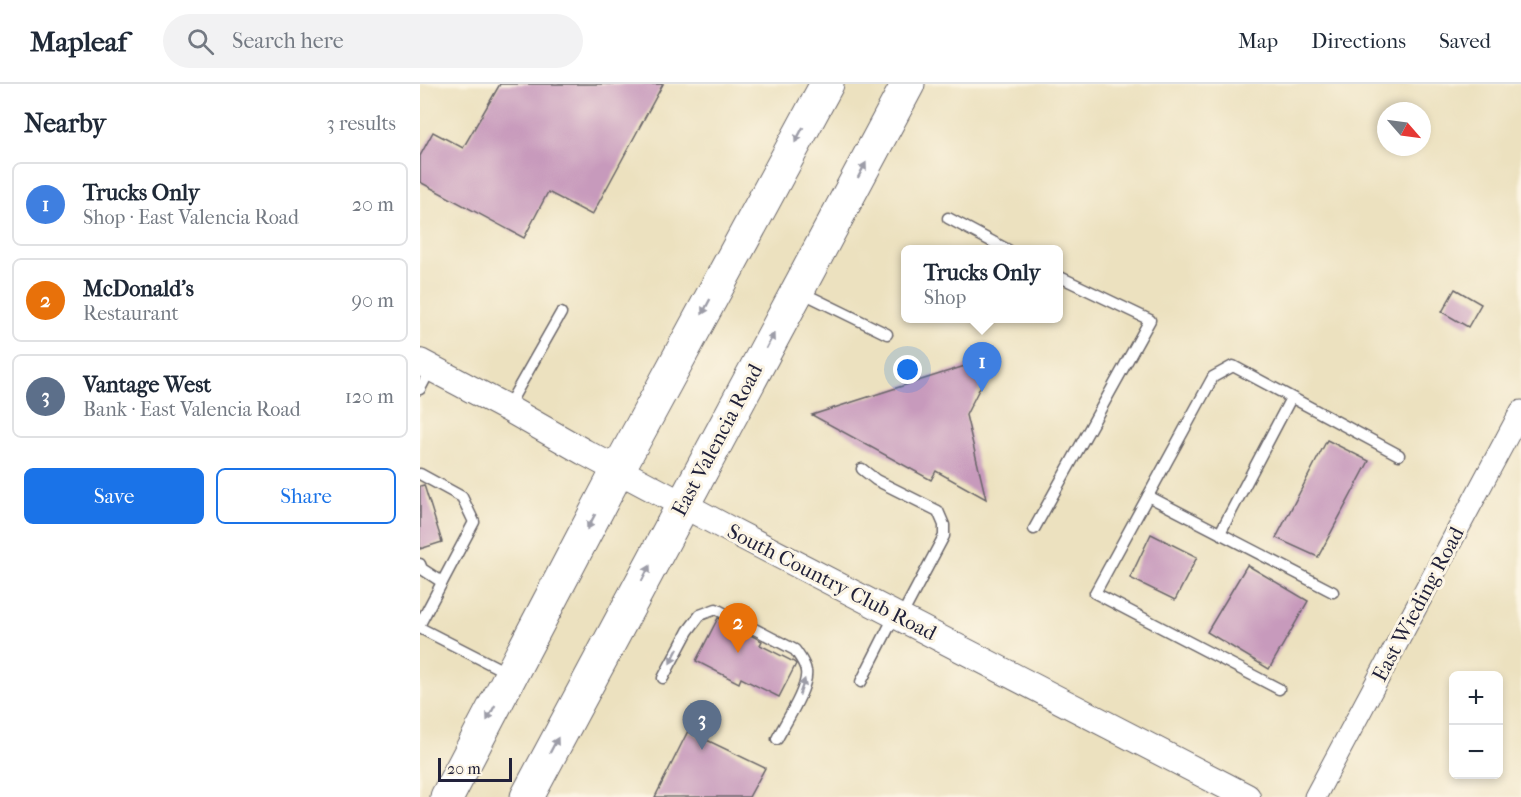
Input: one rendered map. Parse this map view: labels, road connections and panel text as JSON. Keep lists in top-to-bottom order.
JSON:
{
  "streets": {
    "main road": ["East Valencia Road"],
    "street": ["South Country Club Road", "East Wieding Road"]
  },
  "crossings": [
    ["East Valencia Road", "South Country Club Road"]
  ],
  "scale_bar": "20 m",
  "north": "bottom right",
  "page": {
    "header": "Mapleaf",
    "search": "Search here",
    "nav": ["Map", "Directions", "Saved"],
    "heading": ["Nearby", "3 results"],
    "list": [
      {
        "mark": "1",
        "name": "Trucks Only",
        "note": "Shop · East Valencia Road",
        "value": "20 m"
      },
      {
        "mark": "2",
        "name": "McDonald's",
        "note": "Restaurant",
        "value": "90 m"
      },
      {
        "mark": "3",
        "name": "Vantage West",
        "note": "Bank · East Valencia Road",
        "value": "120 m"
      }
    ],
    "popup": ["Trucks Only", "Shop"],
    "pins": ["1", "2", "3"],
    "buttons": ["Save", "Share"],
    "map_buttons": ["+", "−"],
    "scale": "20 m"
  }
}
